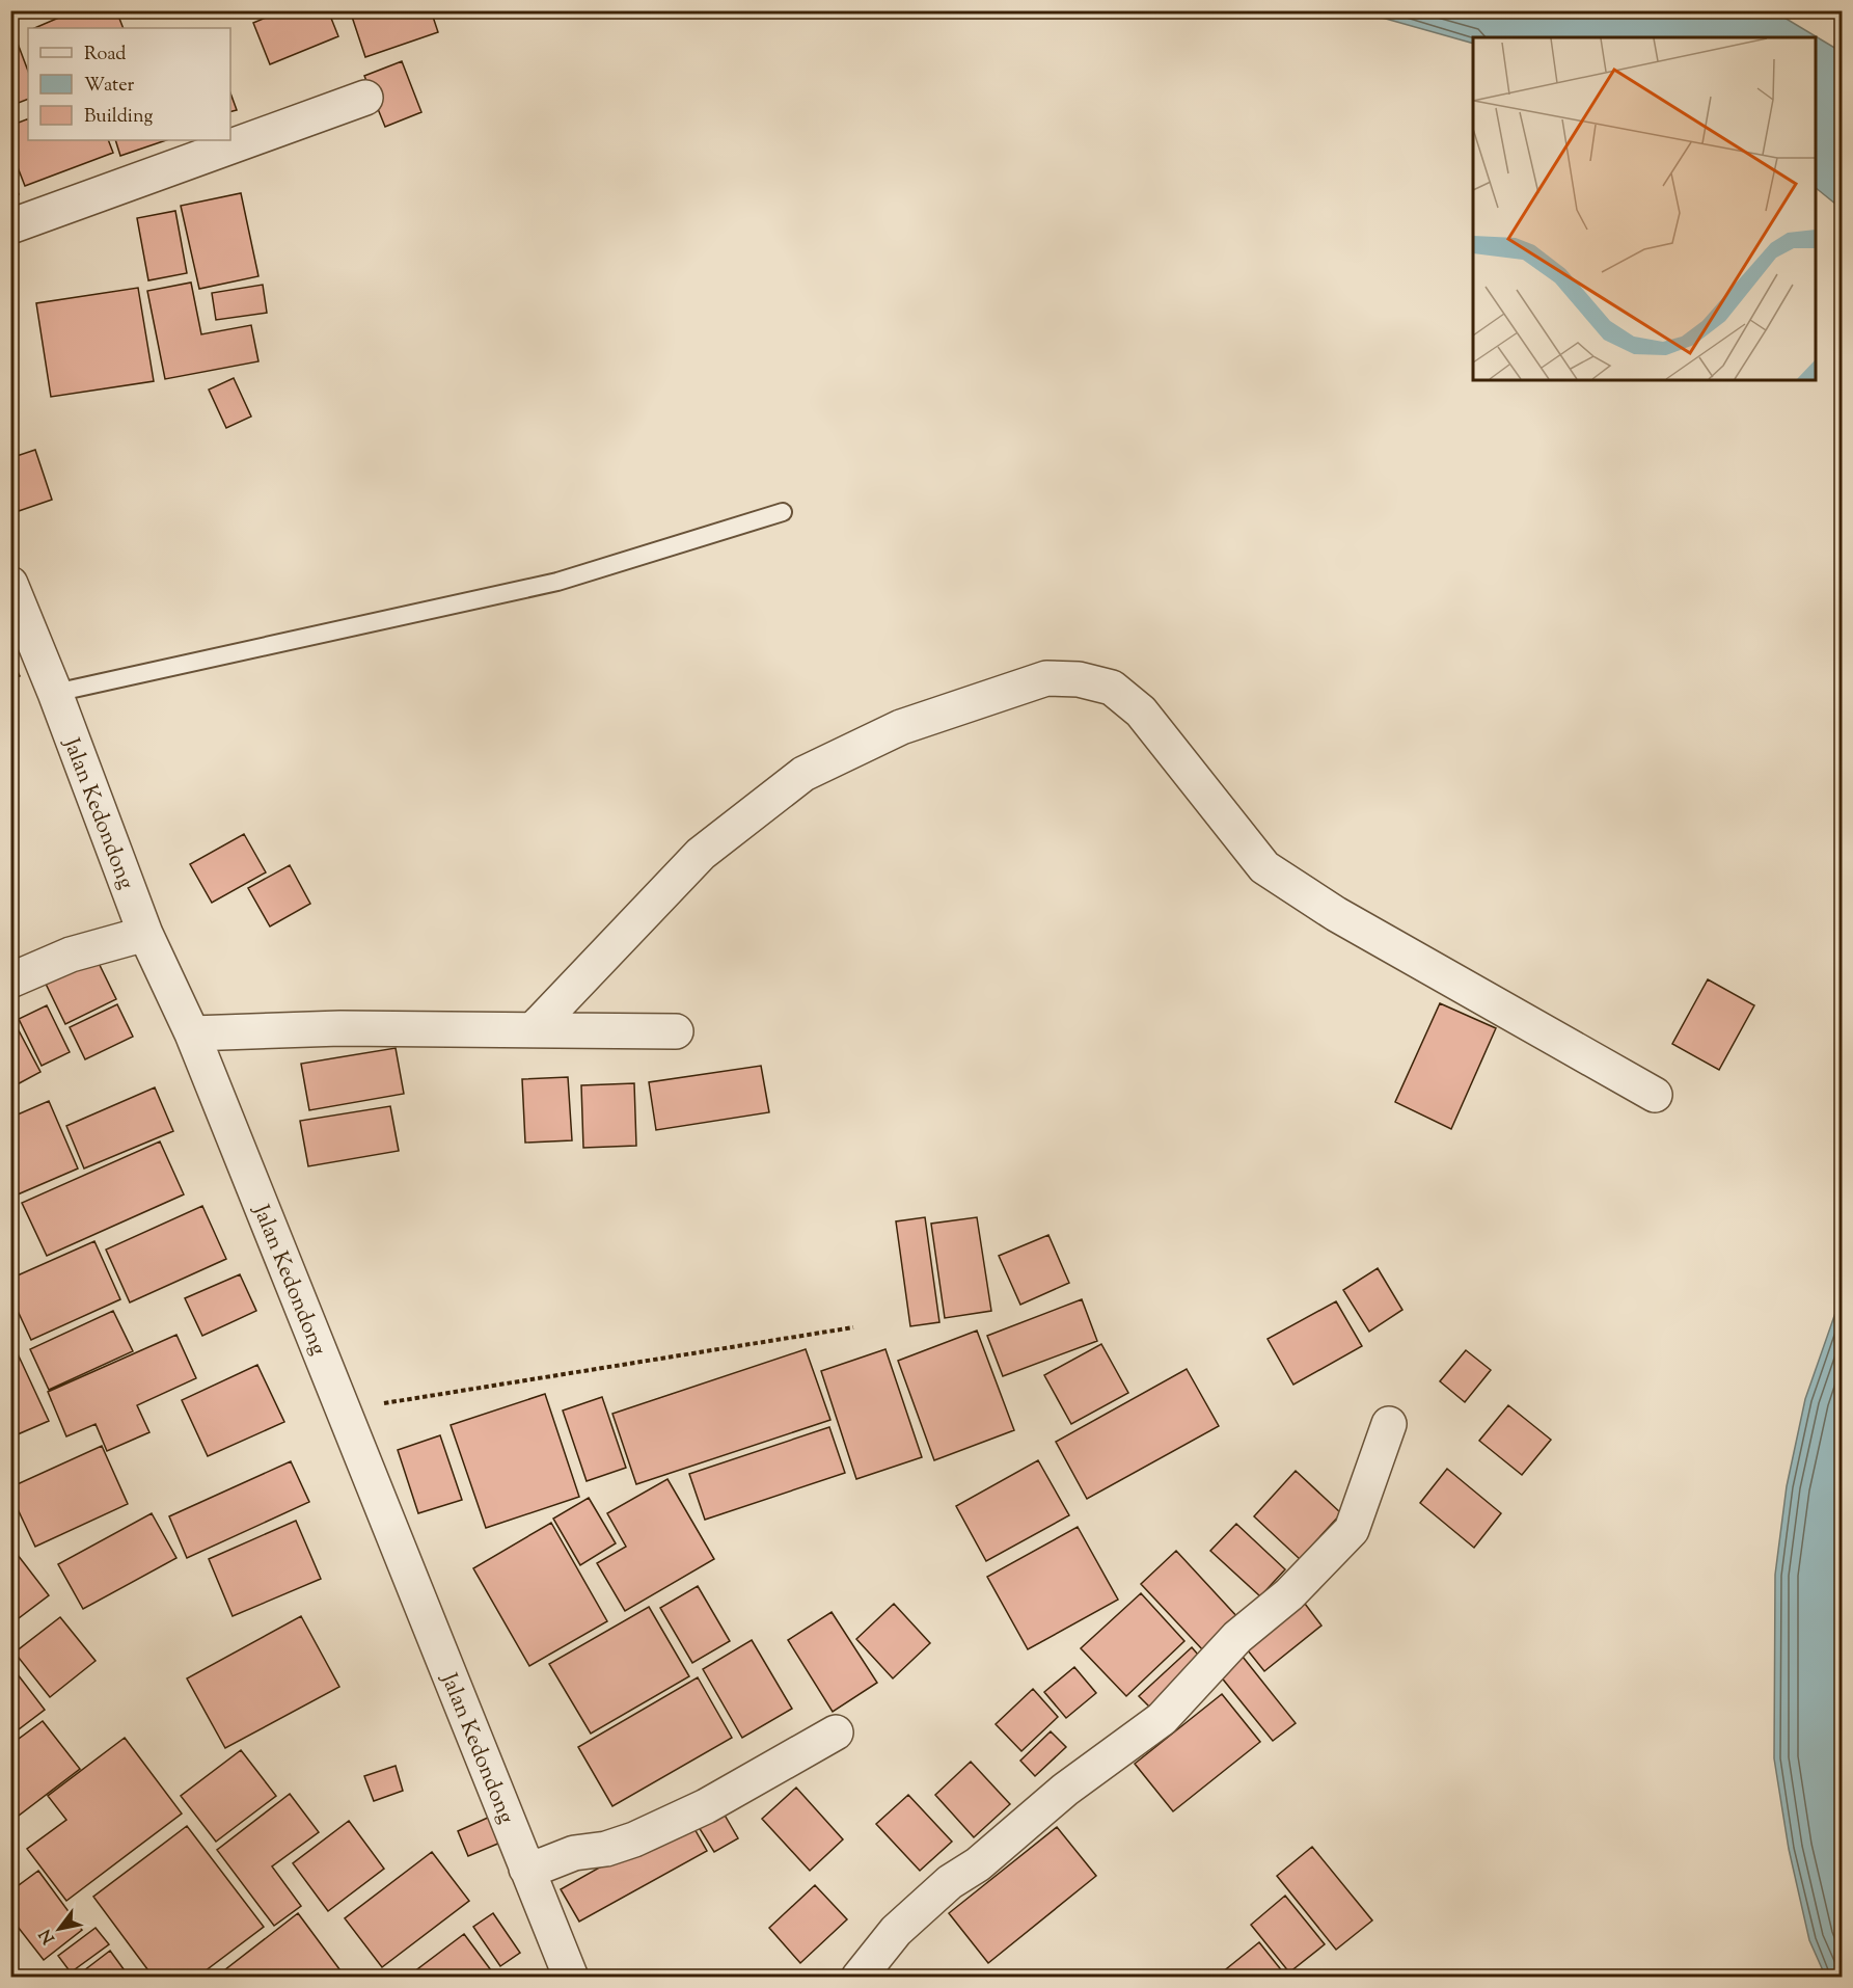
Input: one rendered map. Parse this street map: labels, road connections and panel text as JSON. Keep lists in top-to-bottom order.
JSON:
{
  "streets": {
    "street": ["Jalan Kedondong"]
  },
  "legend": ["Road", "Water", "Building"],
  "north": "bottom left"
}
